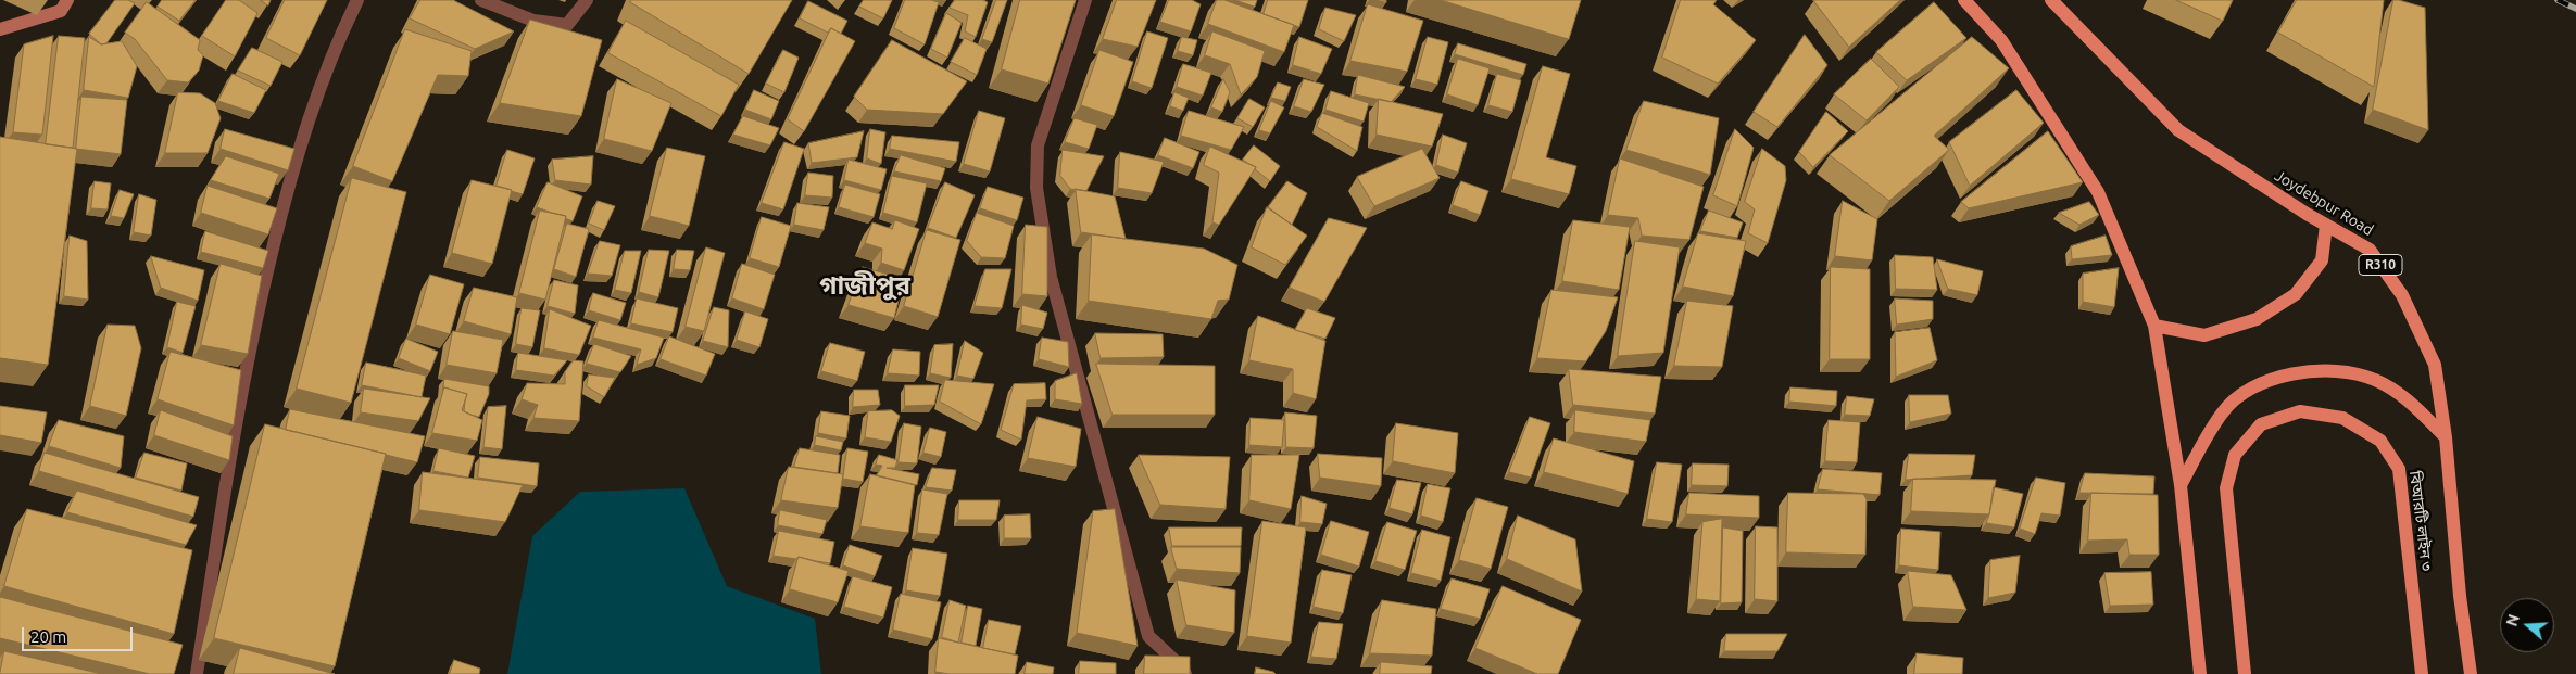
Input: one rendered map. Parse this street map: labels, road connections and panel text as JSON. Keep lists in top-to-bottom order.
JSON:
{
  "streets": {
    "main road": ["Joydebpur Road", "R310", "বিআরটি লাইন ৩"]
  },
  "districts": ["গাজীপুর"],
  "scale_bar": "20 m",
  "north": "left"
}
